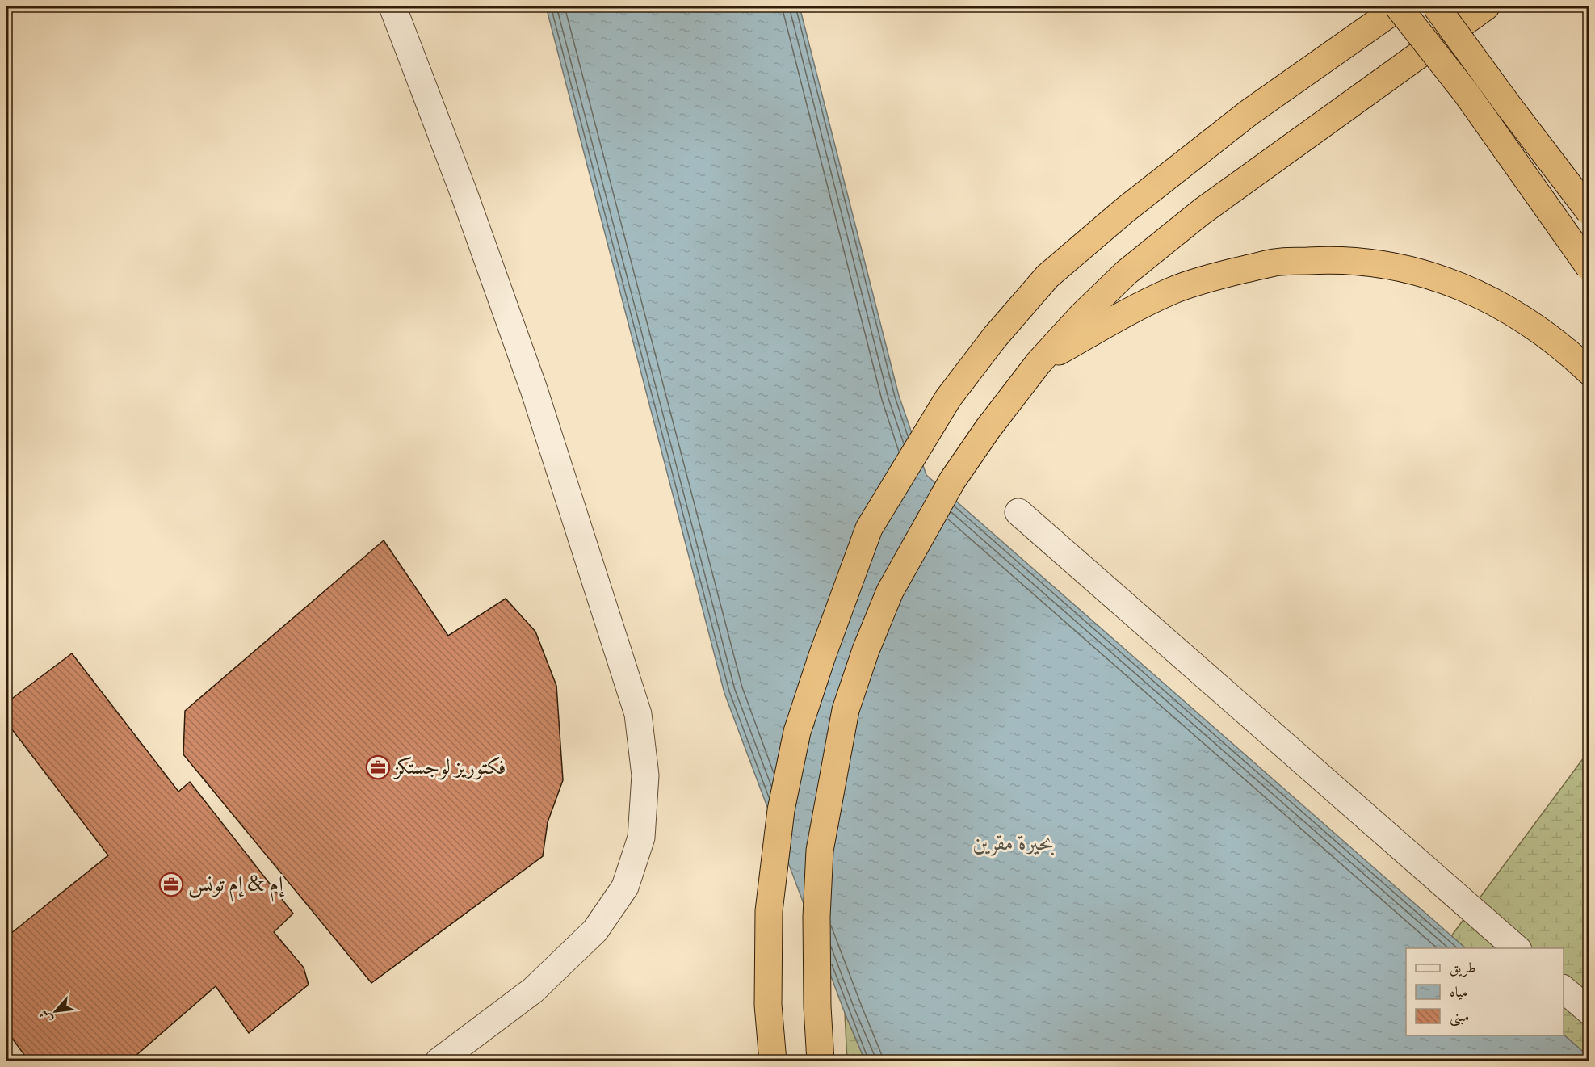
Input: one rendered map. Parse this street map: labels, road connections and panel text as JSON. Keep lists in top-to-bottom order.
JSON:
{
  "water": ["بحيرة مقرين"],
  "places": {
    "office": ["فكتوريز لوجستكز", "إم & إم تونس"]
  },
  "legend": ["طريق", "مياه", "مبنى"],
  "north": "bottom left"
}
